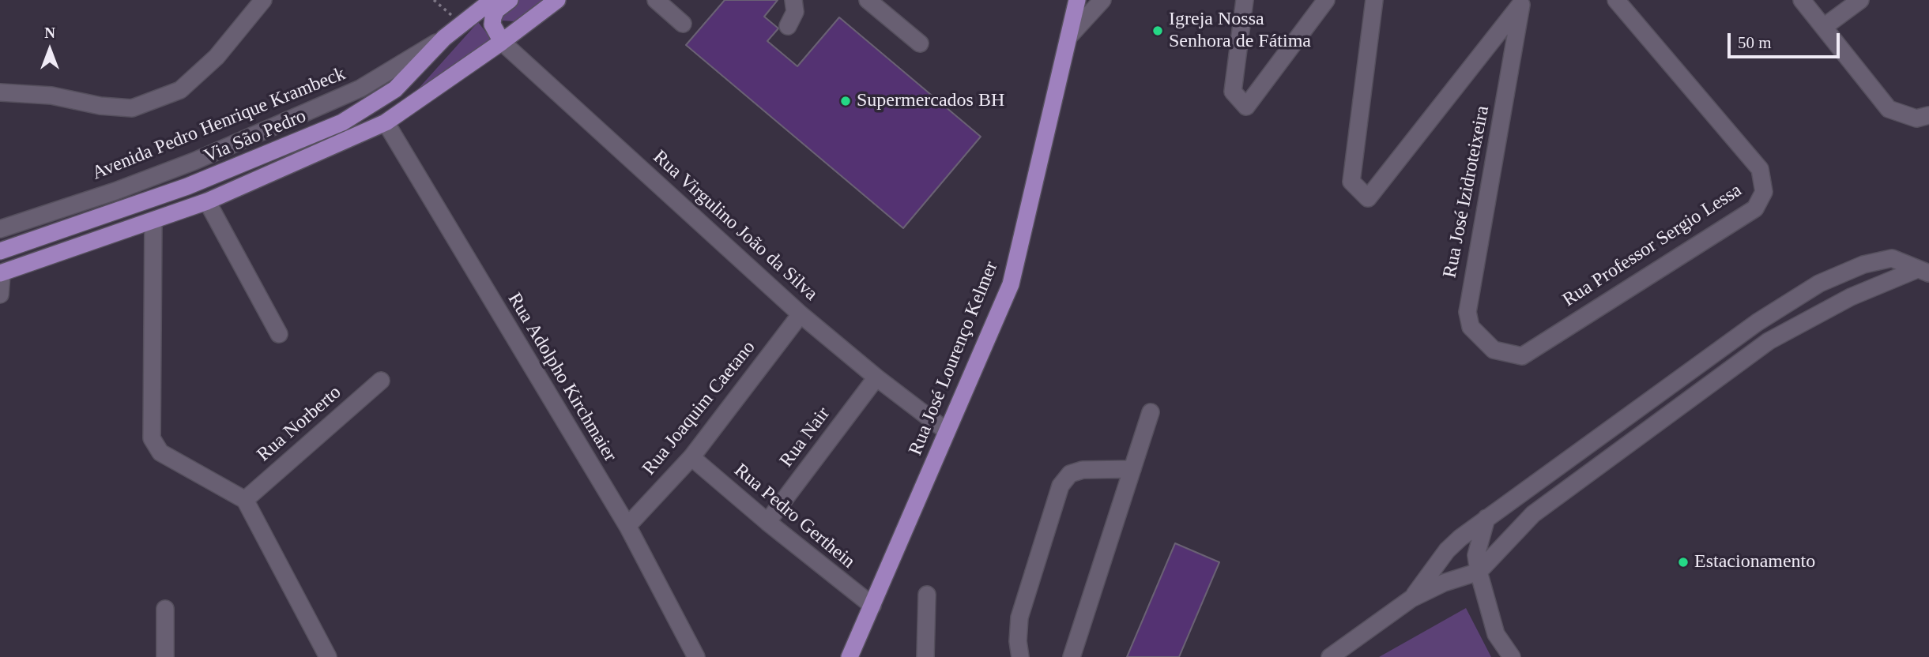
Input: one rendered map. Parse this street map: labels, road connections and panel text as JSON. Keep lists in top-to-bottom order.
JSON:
{
  "streets": {
    "main road": ["Via São Pedro", "Rua José Lourenço Kelmer"],
    "street": [
      "Avenida Pedro Henrique Krambeck",
      "Rua José Izidroteixeira",
      "Rua Virgulino João da Silva",
      "Rua Professor Sergio Lessa",
      "Rua Adolpho Kirchmaier",
      "Rua Joaquim Caetano",
      "Rua Norberto",
      "Rua Nair",
      "Rua Pedro Gerthein"
    ]
  },
  "crossings": [
    ["Avenida Pedro Henrique Krambeck", "Via São Pedro"],
    ["Rua José Izidroteixeira", "Rua Professor Sergio Lessa"],
    ["Rua Virgulino João da Silva", "Rua José Lourenço Kelmer"],
    ["Rua Virgulino João da Silva", "Rua Joaquim Caetano"],
    ["Rua Virgulino João da Silva", "Rua Nair"],
    ["Rua José Lourenço Kelmer", "Rua Pedro Gerthein"],
    ["Rua Adolpho Kirchmaier", "Rua Joaquim Caetano"],
    ["Rua Joaquim Caetano", "Rua Pedro Gerthein"],
    ["Rua Nair", "Rua Pedro Gerthein"]
  ],
  "places": ["Igreja Nossa Senhora de Fátima", "Supermercados BH", "Estacionamento"],
  "scale_bar": "50 m",
  "north": "top"
}
